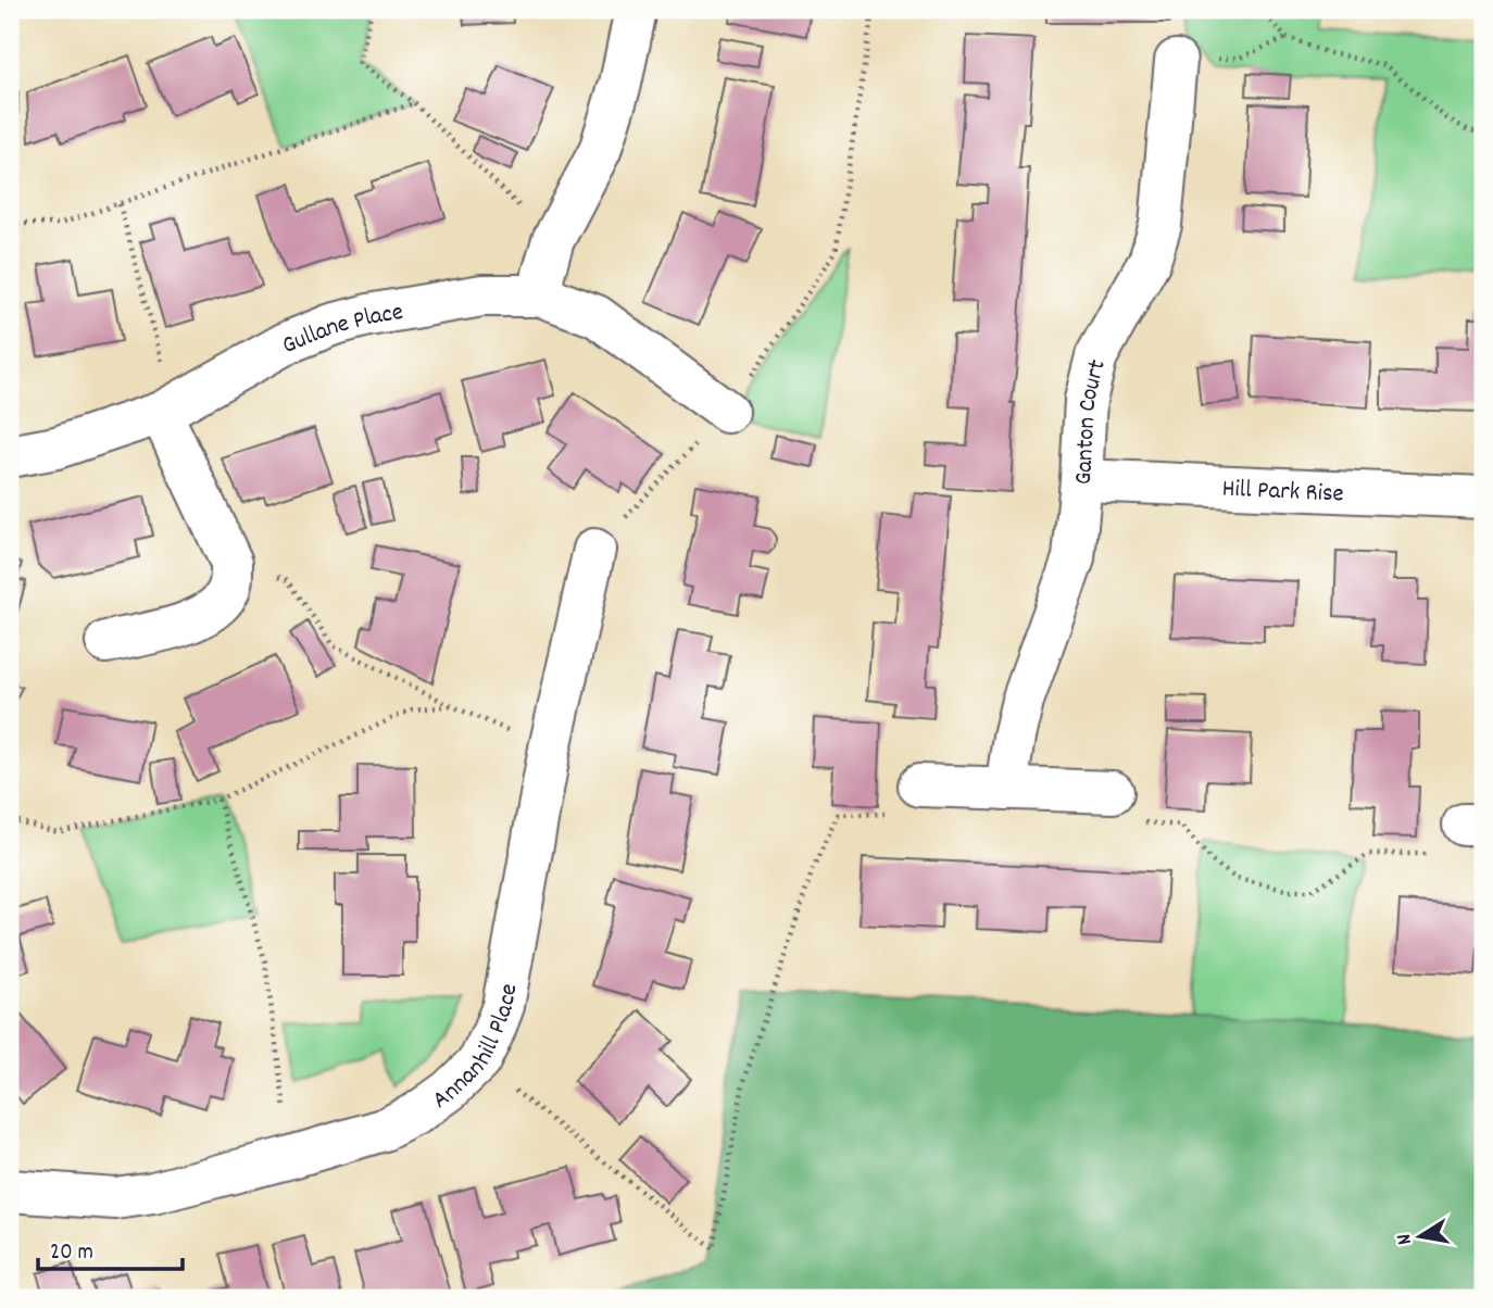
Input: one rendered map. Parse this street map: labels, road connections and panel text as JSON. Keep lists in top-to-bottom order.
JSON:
{
  "streets": {
    "street": [
      "Gullane Place",
      "Ganton Court",
      "Hill Park Rise",
      "Annanhill Place"
    ]
  },
  "crossings": [
    ["Ganton Court", "Hill Park Rise"]
  ],
  "scale_bar": "20 m",
  "north": "left"
}
